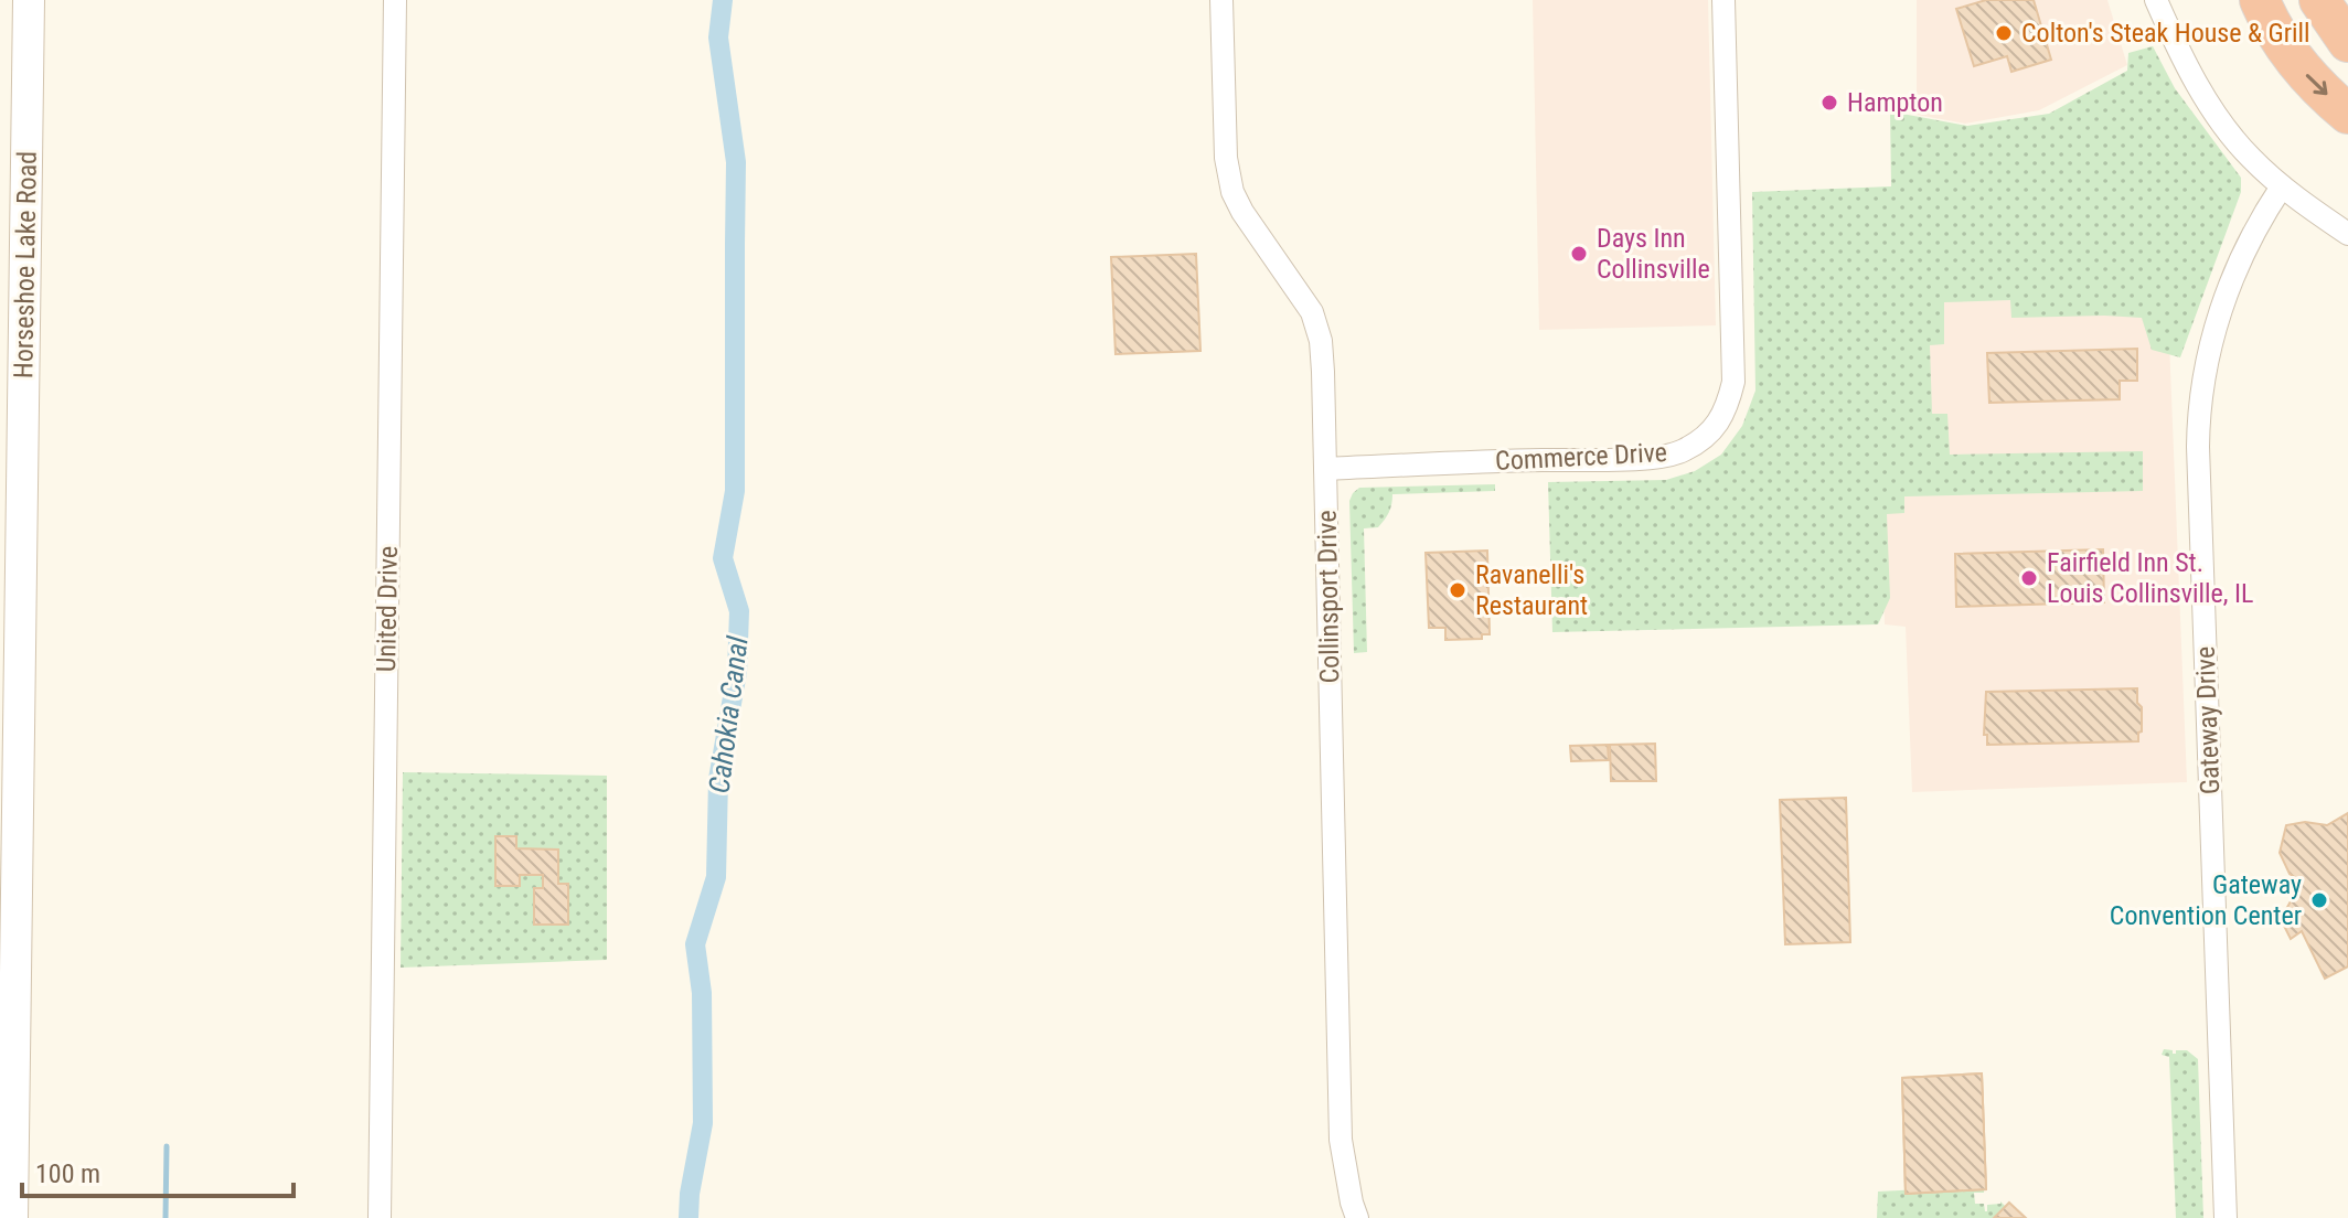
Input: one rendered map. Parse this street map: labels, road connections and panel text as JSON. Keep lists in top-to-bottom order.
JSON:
{
  "streets": {
    "main road": ["Horseshoe Lake Road"],
    "street": [
      "Commerce Drive",
      "Collinsport Drive",
      "United Drive",
      "Gateway Drive"
    ]
  },
  "crossings": [
    ["Commerce Drive", "Collinsport Drive"]
  ],
  "water": ["Cahokia Canal"],
  "places": [
    "Colton's Steak House & Grill",
    "Hampton",
    "Days Inn Collinsville",
    "Fairfield Inn St. Louis Collinsville, IL",
    "Ravanelli's Restaurant",
    "Gateway Convention Center"
  ],
  "scale_bar": "100 m"
}
